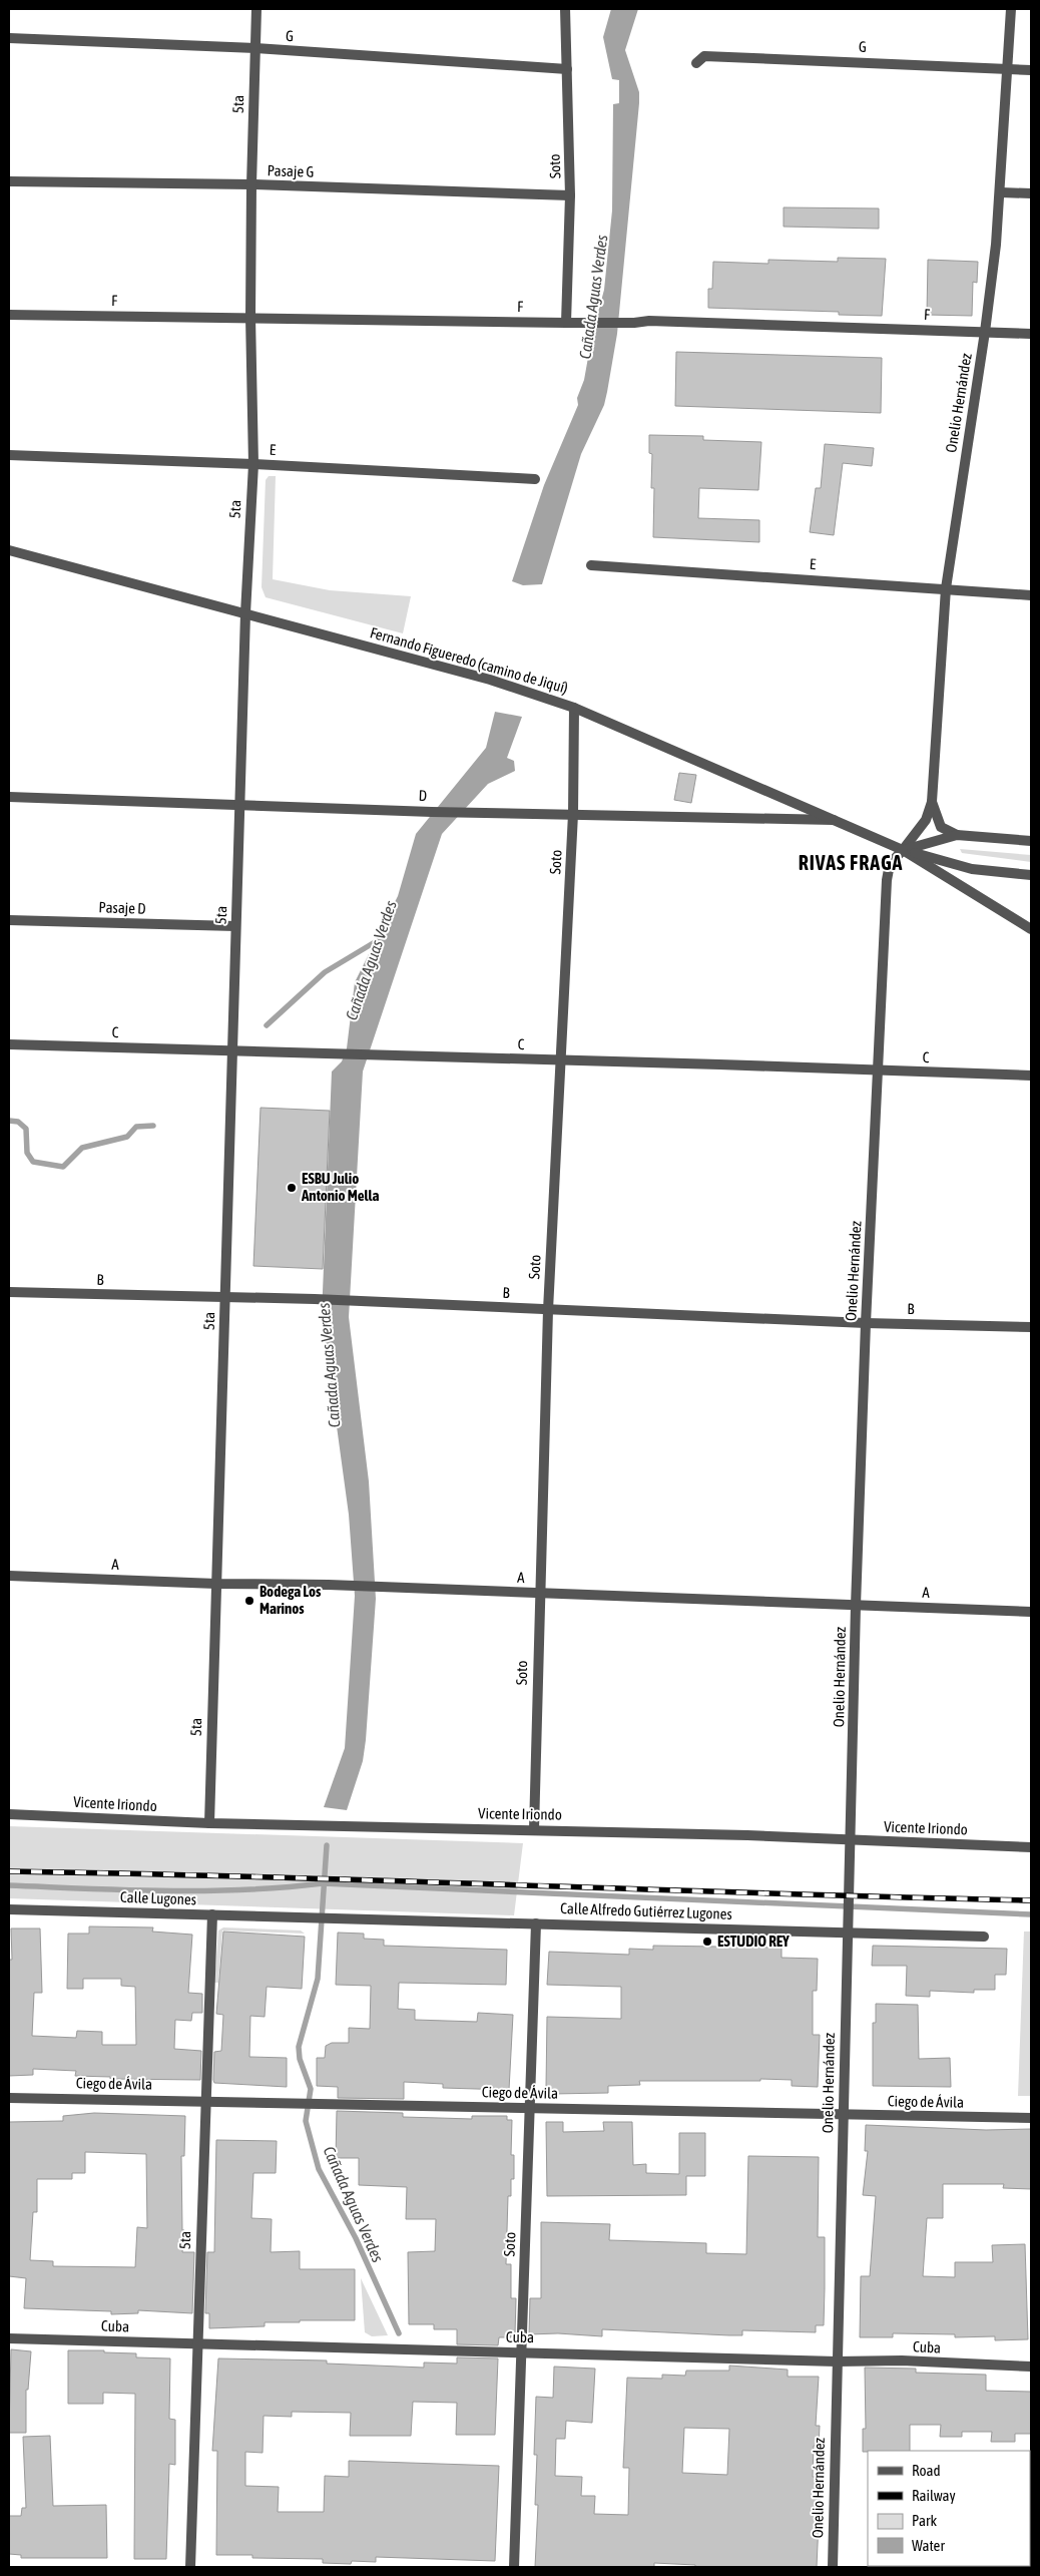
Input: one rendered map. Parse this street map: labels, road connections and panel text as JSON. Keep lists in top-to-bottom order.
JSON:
{
  "streets": {
    "street": [
      "G",
      "5ta",
      "Soto",
      "Pasaje G",
      "F",
      "Onelio Hernández",
      "E",
      "Fernando Figueredo (camino de Jiquí)",
      "D",
      "Pasaje D",
      "C",
      "B",
      "A",
      "Vicente Iriondo",
      "Calle Lugones",
      "Calle Alfredo Gutiérrez Lugones",
      "Ciego de Ávila",
      "Cuba"
    ]
  },
  "crossings": [
    ["G", "5ta"],
    ["G", "Soto"],
    ["G", "Onelio Hernández"],
    ["5ta", "Pasaje G"],
    ["5ta", "F"],
    ["5ta", "E"],
    ["5ta", "Fernando Figueredo (camino de Jiquí)"],
    ["5ta", "D"],
    ["5ta", "Pasaje D"],
    ["5ta", "C"],
    ["5ta", "B"],
    ["5ta", "A"],
    ["5ta", "Vicente Iriondo"],
    ["5ta", "Calle Lugones"],
    ["5ta", "Ciego de Ávila"],
    ["5ta", "Cuba"],
    ["Soto", "Pasaje G"],
    ["Soto", "F"],
    ["Soto", "Fernando Figueredo (camino de Jiquí)"],
    ["Soto", "D"],
    ["Soto", "C"],
    ["Soto", "B"],
    ["Soto", "A"],
    ["Soto", "Vicente Iriondo"],
    ["Soto", "Calle Alfredo Gutiérrez Lugones"],
    ["Soto", "Ciego de Ávila"],
    ["Soto", "Cuba"],
    ["F", "Onelio Hernández"],
    ["Onelio Hernández", "E"],
    ["Onelio Hernández", "Fernando Figueredo (camino de Jiquí)"],
    ["Onelio Hernández", "C"],
    ["Onelio Hernández", "B"],
    ["Onelio Hernández", "A"],
    ["Onelio Hernández", "Vicente Iriondo"],
    ["Onelio Hernández", "Calle Alfredo Gutiérrez Lugones"],
    ["Onelio Hernández", "Ciego de Ávila"],
    ["Onelio Hernández", "Cuba"],
    ["Fernando Figueredo (camino de Jiquí)", "D"],
    ["Calle Lugones", "Calle Alfredo Gutiérrez Lugones"]
  ],
  "districts": ["RIVAS FRAGA"],
  "water": ["Cañada Aguas Verdes"],
  "places": ["ESBU Julio Antonio Mella", "Bodega Los Marinos", "ESTUDIO REY"],
  "legend": [
    "Road",
    "Railway",
    "Park",
    "Water"
  ]
}
